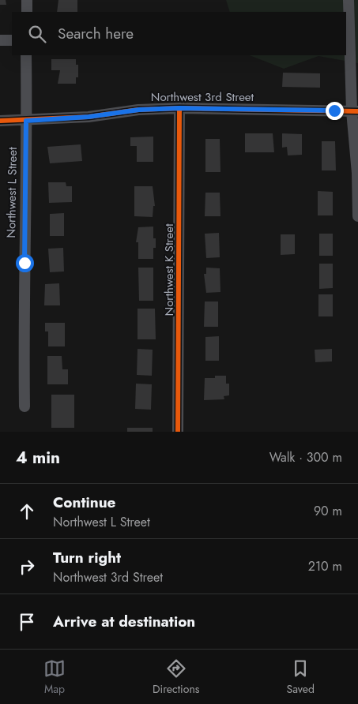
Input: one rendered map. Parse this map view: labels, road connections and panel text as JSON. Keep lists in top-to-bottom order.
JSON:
{
  "streets": {
    "street": ["Northwest 3rd Street", "Northwest L Street", "Northwest K Street"]
  },
  "crossings": [
    ["Northwest 3rd Street", "Northwest L Street"],
    ["Northwest 3rd Street", "Northwest K Street"]
  ],
  "page": {
    "search": "Search here",
    "heading": ["4 min", "Walk · 300 m"],
    "list": [
      ["Continue", "Northwest L Street", "90 m"],
      ["Turn right", "Northwest 3rd Street", "210 m"],
      "Arrive at destination"
    ],
    "nav": ["Map", "Directions", "Saved"]
  }
}
